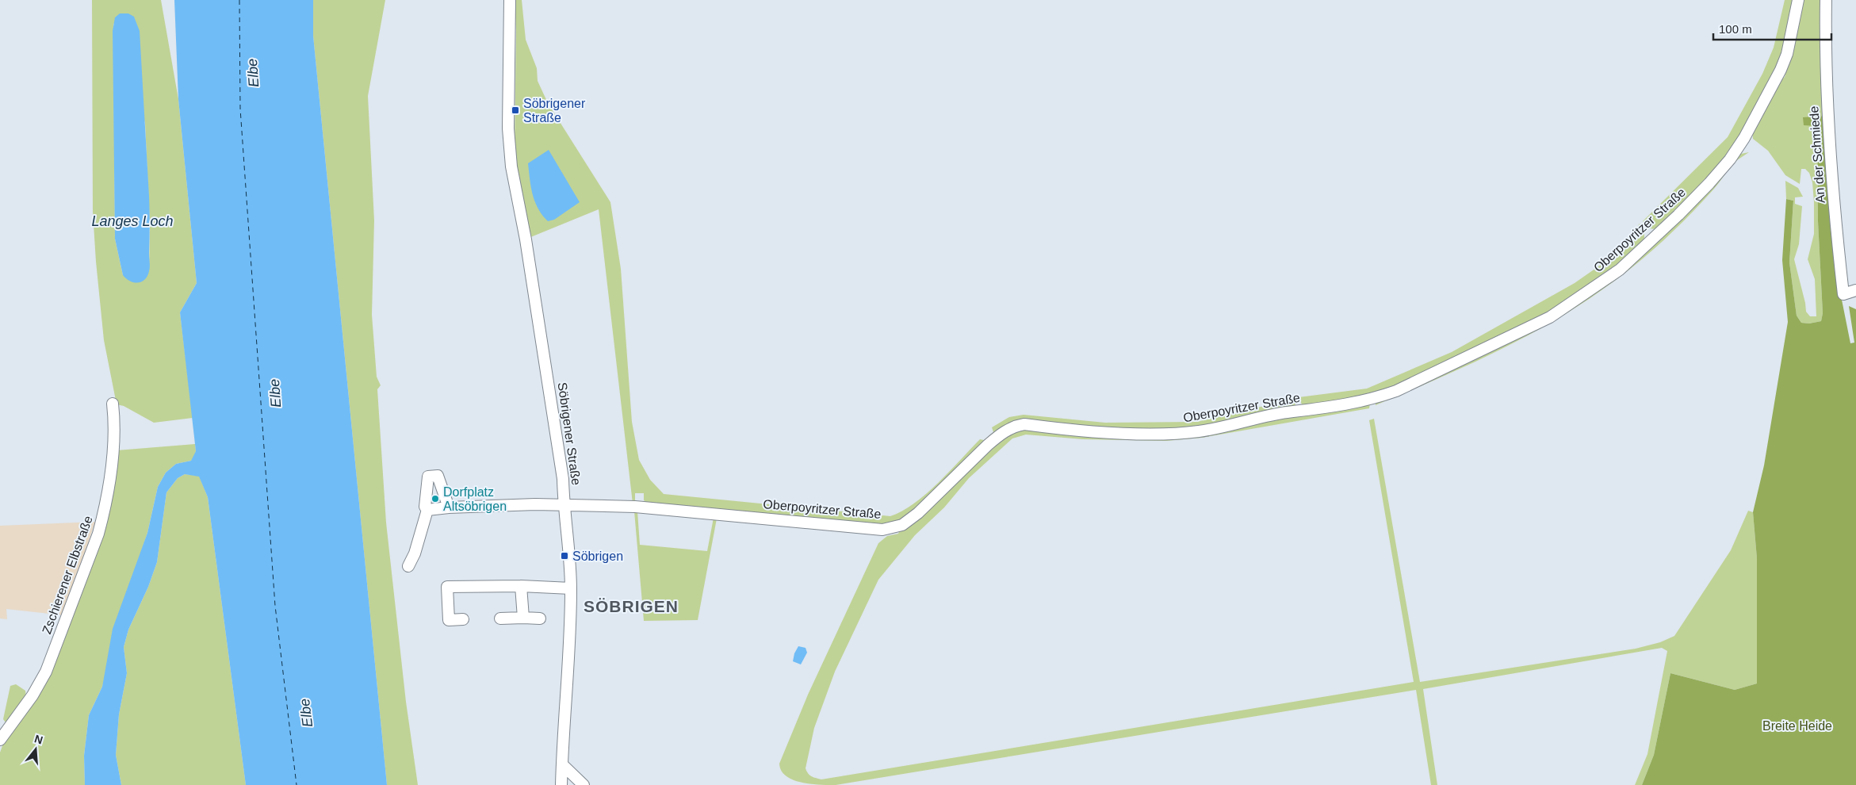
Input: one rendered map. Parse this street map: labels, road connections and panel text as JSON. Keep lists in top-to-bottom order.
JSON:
{
  "streets": {
    "street": [
      "An der Schmiede",
      "Oberpoyritzer Straße",
      "Söbrigener Straße",
      "Zschierener Elbstraße"
    ]
  },
  "crossings": [
    ["Oberpoyritzer Straße", "Söbrigener Straße"]
  ],
  "districts": ["SÖBRIGEN"],
  "water": ["Elbe", "Langes Loch"],
  "parks": ["Breite Heide"],
  "places": {
    "transit": ["Söbrigener Straße", "Söbrigen"],
    "other": ["Dorfplatz Altsöbrigen"]
  },
  "scale_bar": "100 m",
  "north": "top"
}
